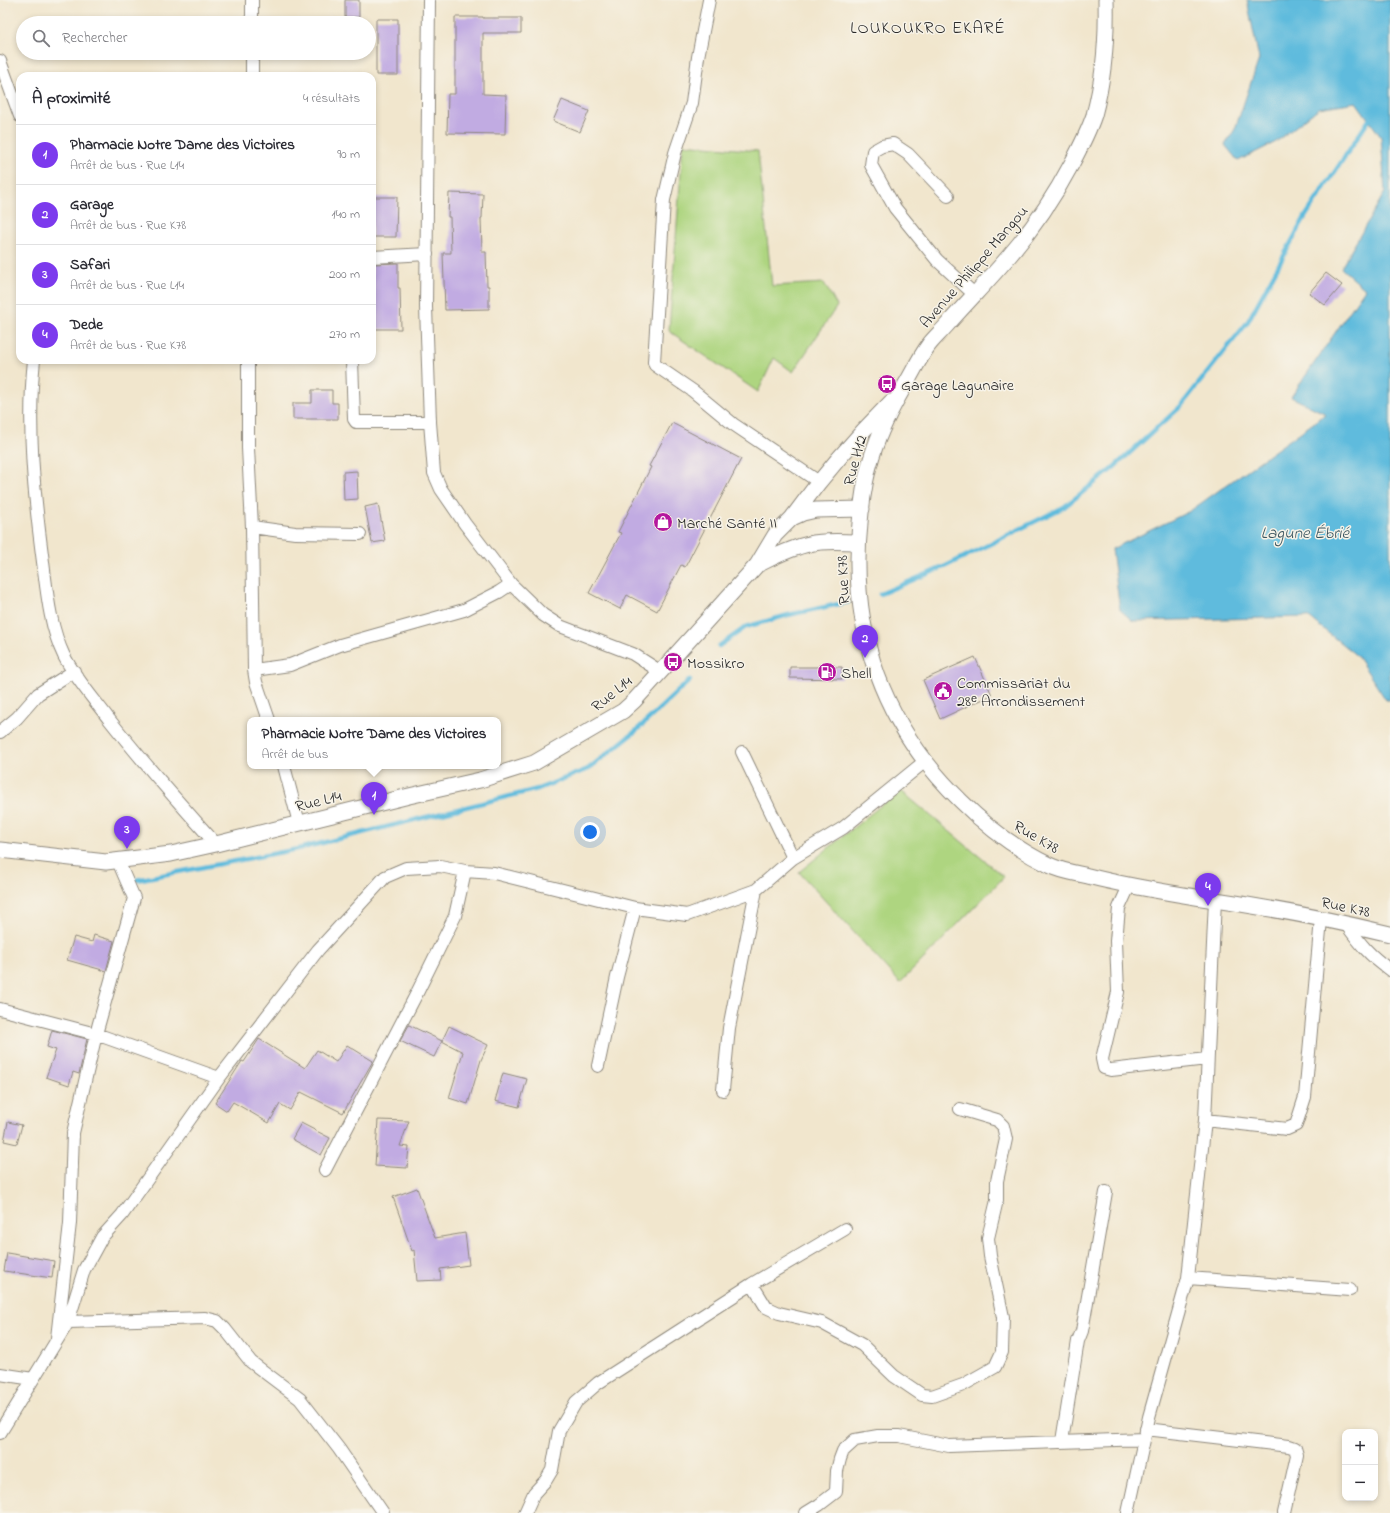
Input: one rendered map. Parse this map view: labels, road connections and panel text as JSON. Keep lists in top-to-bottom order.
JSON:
{
  "streets": {
    "street": [
      "Avenue Philippe Mangou",
      "Rue H12",
      "Rue K78",
      "Rue L14"
    ]
  },
  "crossings": [
    ["Avenue Philippe Mangou", "Rue H12"],
    ["Rue H12", "Rue K78"],
    ["Rue H12", "Rue L14"],
    ["Rue K78", "Rue L14"]
  ],
  "districts": ["LOUKOUKRO EKARÉ"],
  "water": ["Lagune Ébrié"],
  "places": {
    "bus stop": ["Garage Lagunaire", "Mossikro"],
    "shop": ["Marché Santé II"],
    "fuel station": ["Shell"],
    "public building": ["Commissariat du 28ᵉ Arrondissement"]
  },
  "page": {
    "search": "Rechercher",
    "heading": ["À proximité", "4 résultats"],
    "list": [
      {
        "mark": "1",
        "name": "Pharmacie Notre Dame des Victoires",
        "note": "Arrêt de bus · Rue L14",
        "value": "90 m"
      },
      {
        "mark": "2",
        "name": "Garage",
        "note": "Arrêt de bus · Rue K78",
        "value": "140 m"
      },
      {
        "mark": "3",
        "name": "Safari",
        "note": "Arrêt de bus · Rue L14",
        "value": "200 m"
      },
      {
        "mark": "4",
        "name": "Dede",
        "note": "Arrêt de bus · Rue K78",
        "value": "270 m"
      }
    ],
    "pins": [
      "2",
      "1",
      "3",
      "4"
    ],
    "popup": ["Pharmacie Notre Dame des Victoires", "Arrêt de bus"],
    "map_buttons": ["+", "−"]
  }
}
